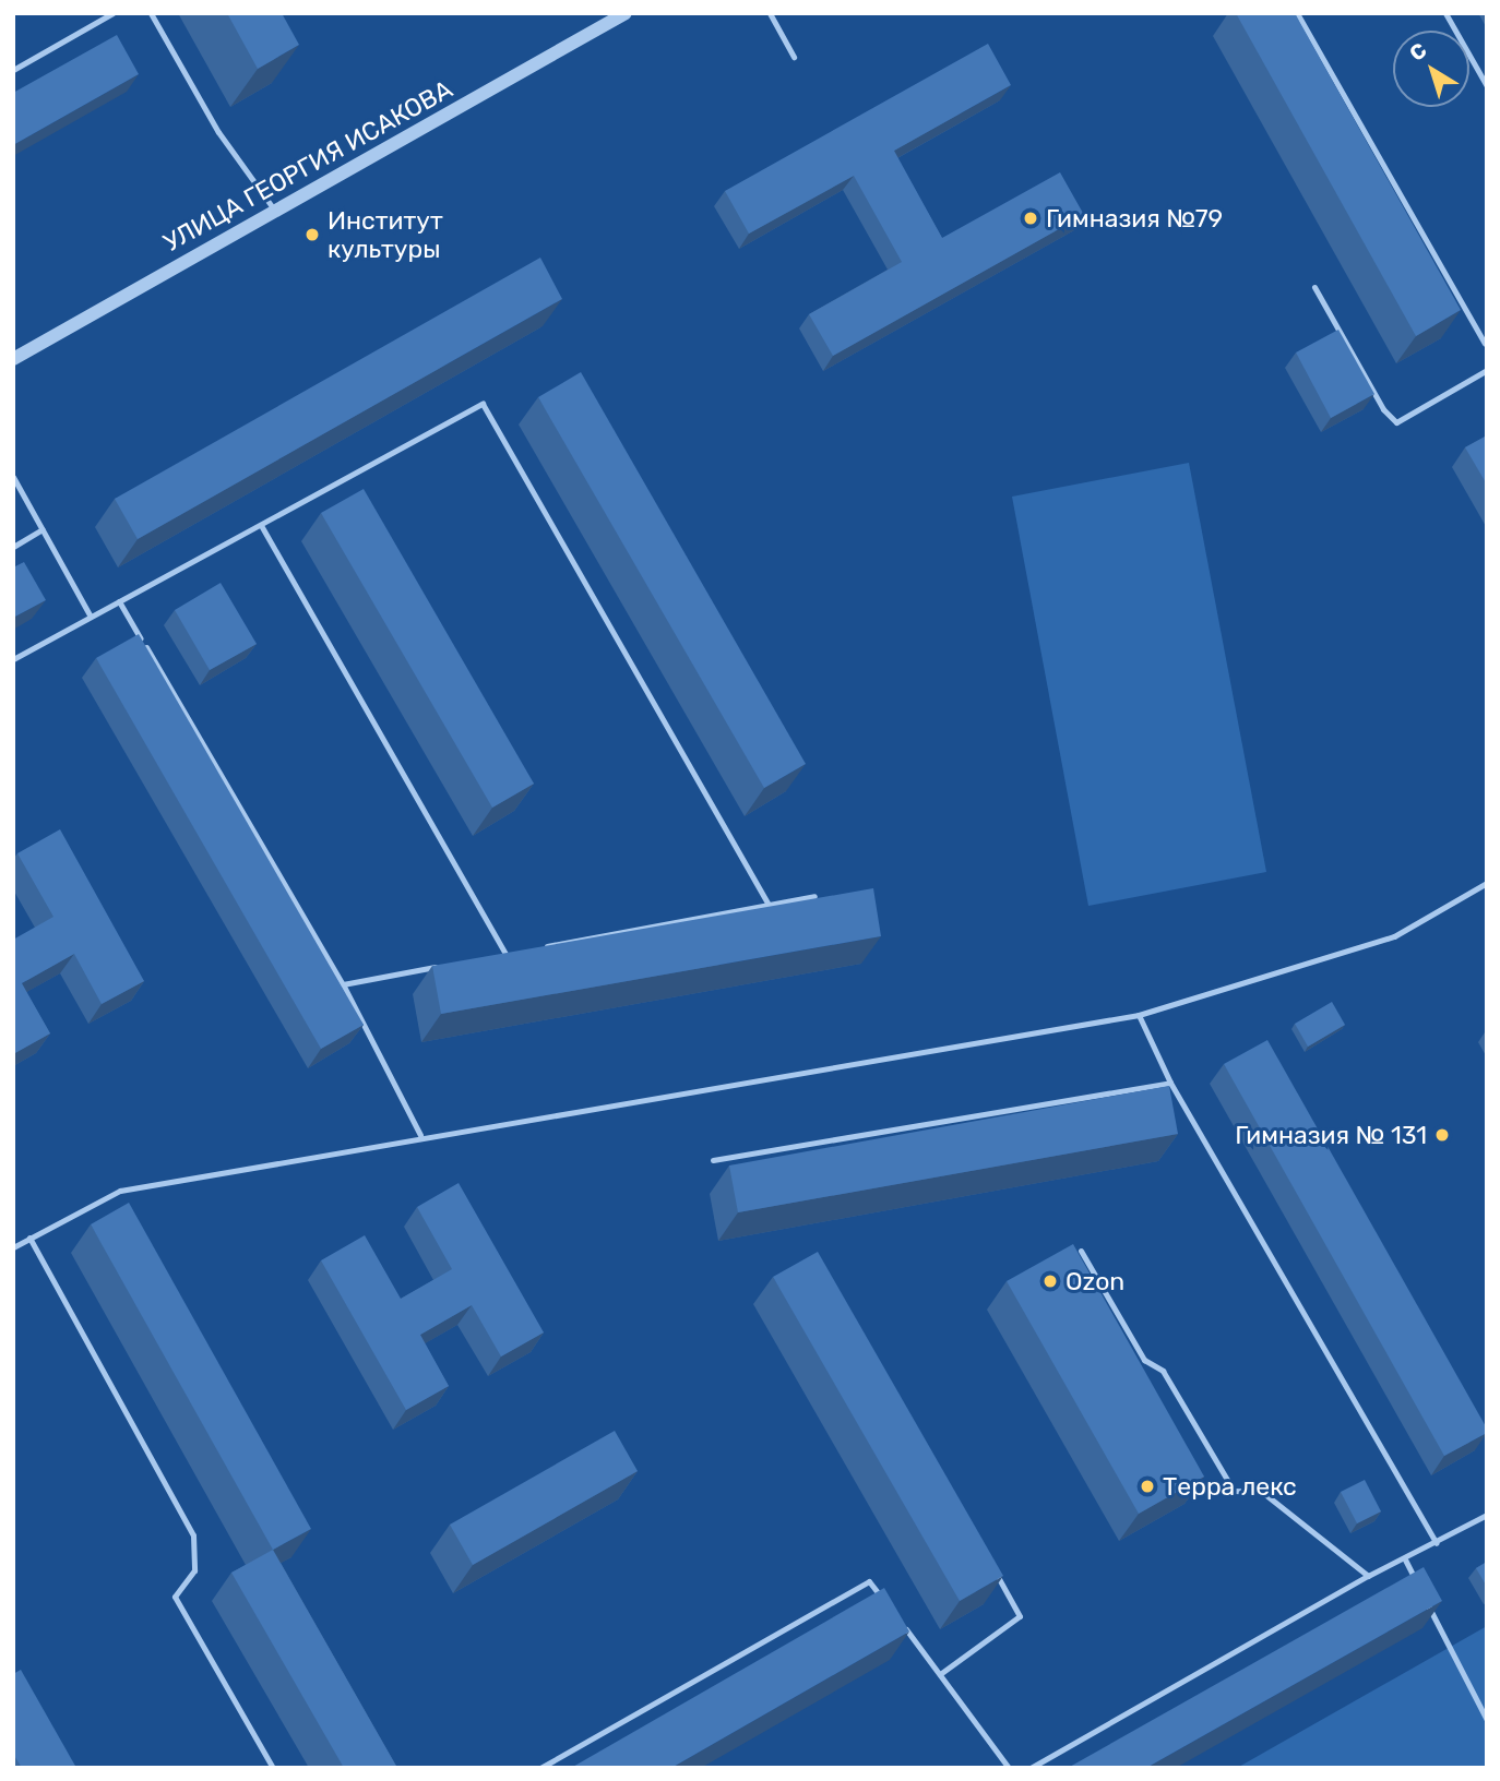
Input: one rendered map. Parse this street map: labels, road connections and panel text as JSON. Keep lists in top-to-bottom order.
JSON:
{
  "streets": {
    "street": ["УЛИЦА ГЕОРГИЯ ИСАКОВА"]
  },
  "places": [
    "Гимназия №79",
    "Институт культуры",
    "Гимназия № 131",
    "Ozon",
    "Терра лекс"
  ],
  "north": "top left"
}
